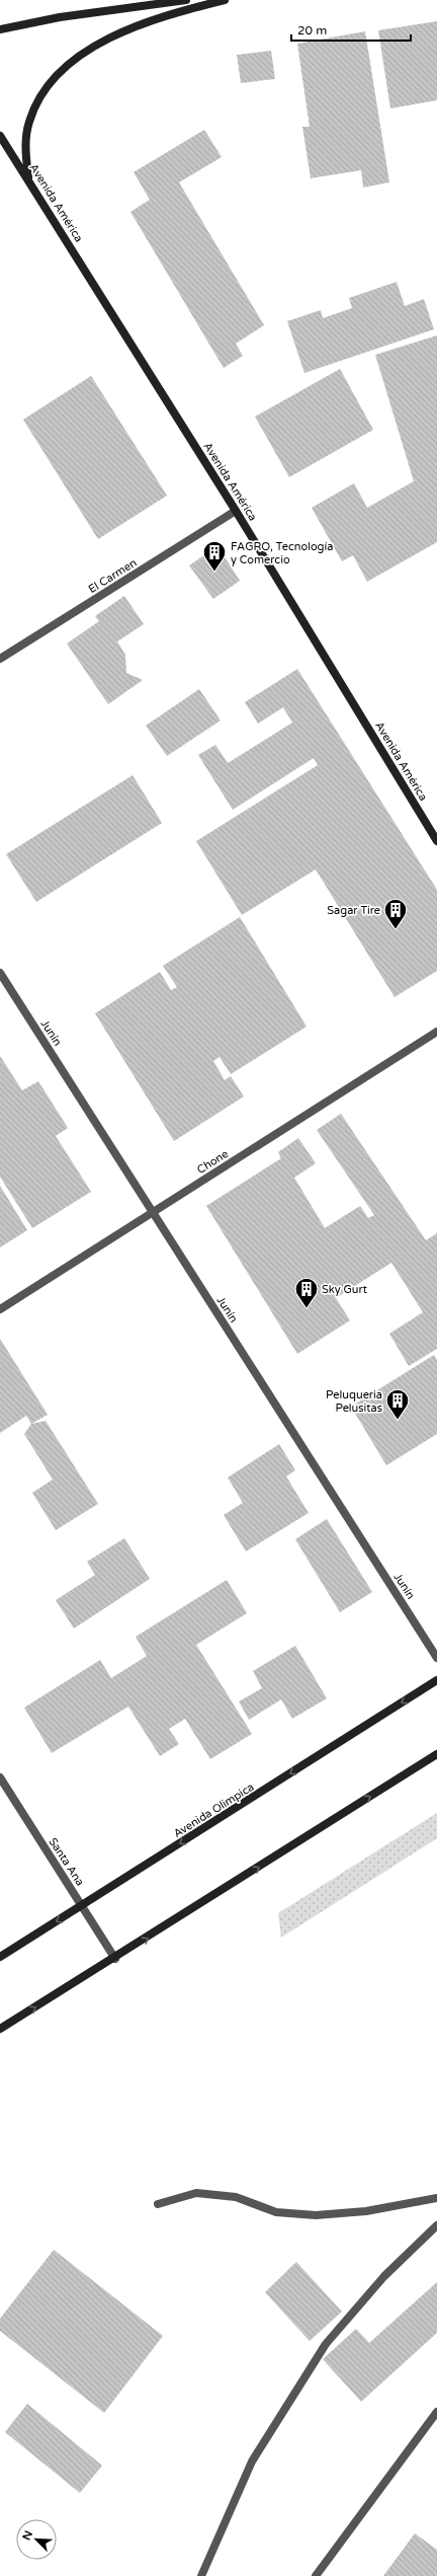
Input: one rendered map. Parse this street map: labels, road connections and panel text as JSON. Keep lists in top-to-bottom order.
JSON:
{
  "streets": {
    "street": [
      "Avenida América",
      "El Carmen",
      "Junín",
      "Chone",
      "Avenida Olimpica",
      "Santa Ana"
    ]
  },
  "crossings": [
    ["Avenida América", "El Carmen"],
    ["Junín", "Chone"],
    ["Avenida Olimpica", "Santa Ana"]
  ],
  "places": {
    "building": [
      "FAGRO, Tecnología y Comercio",
      "Sagar Tire",
      "Sky Gurt",
      "Peluqueria Pelusitas"
    ]
  },
  "scale_bar": "20 m",
  "north": "top left"
}
